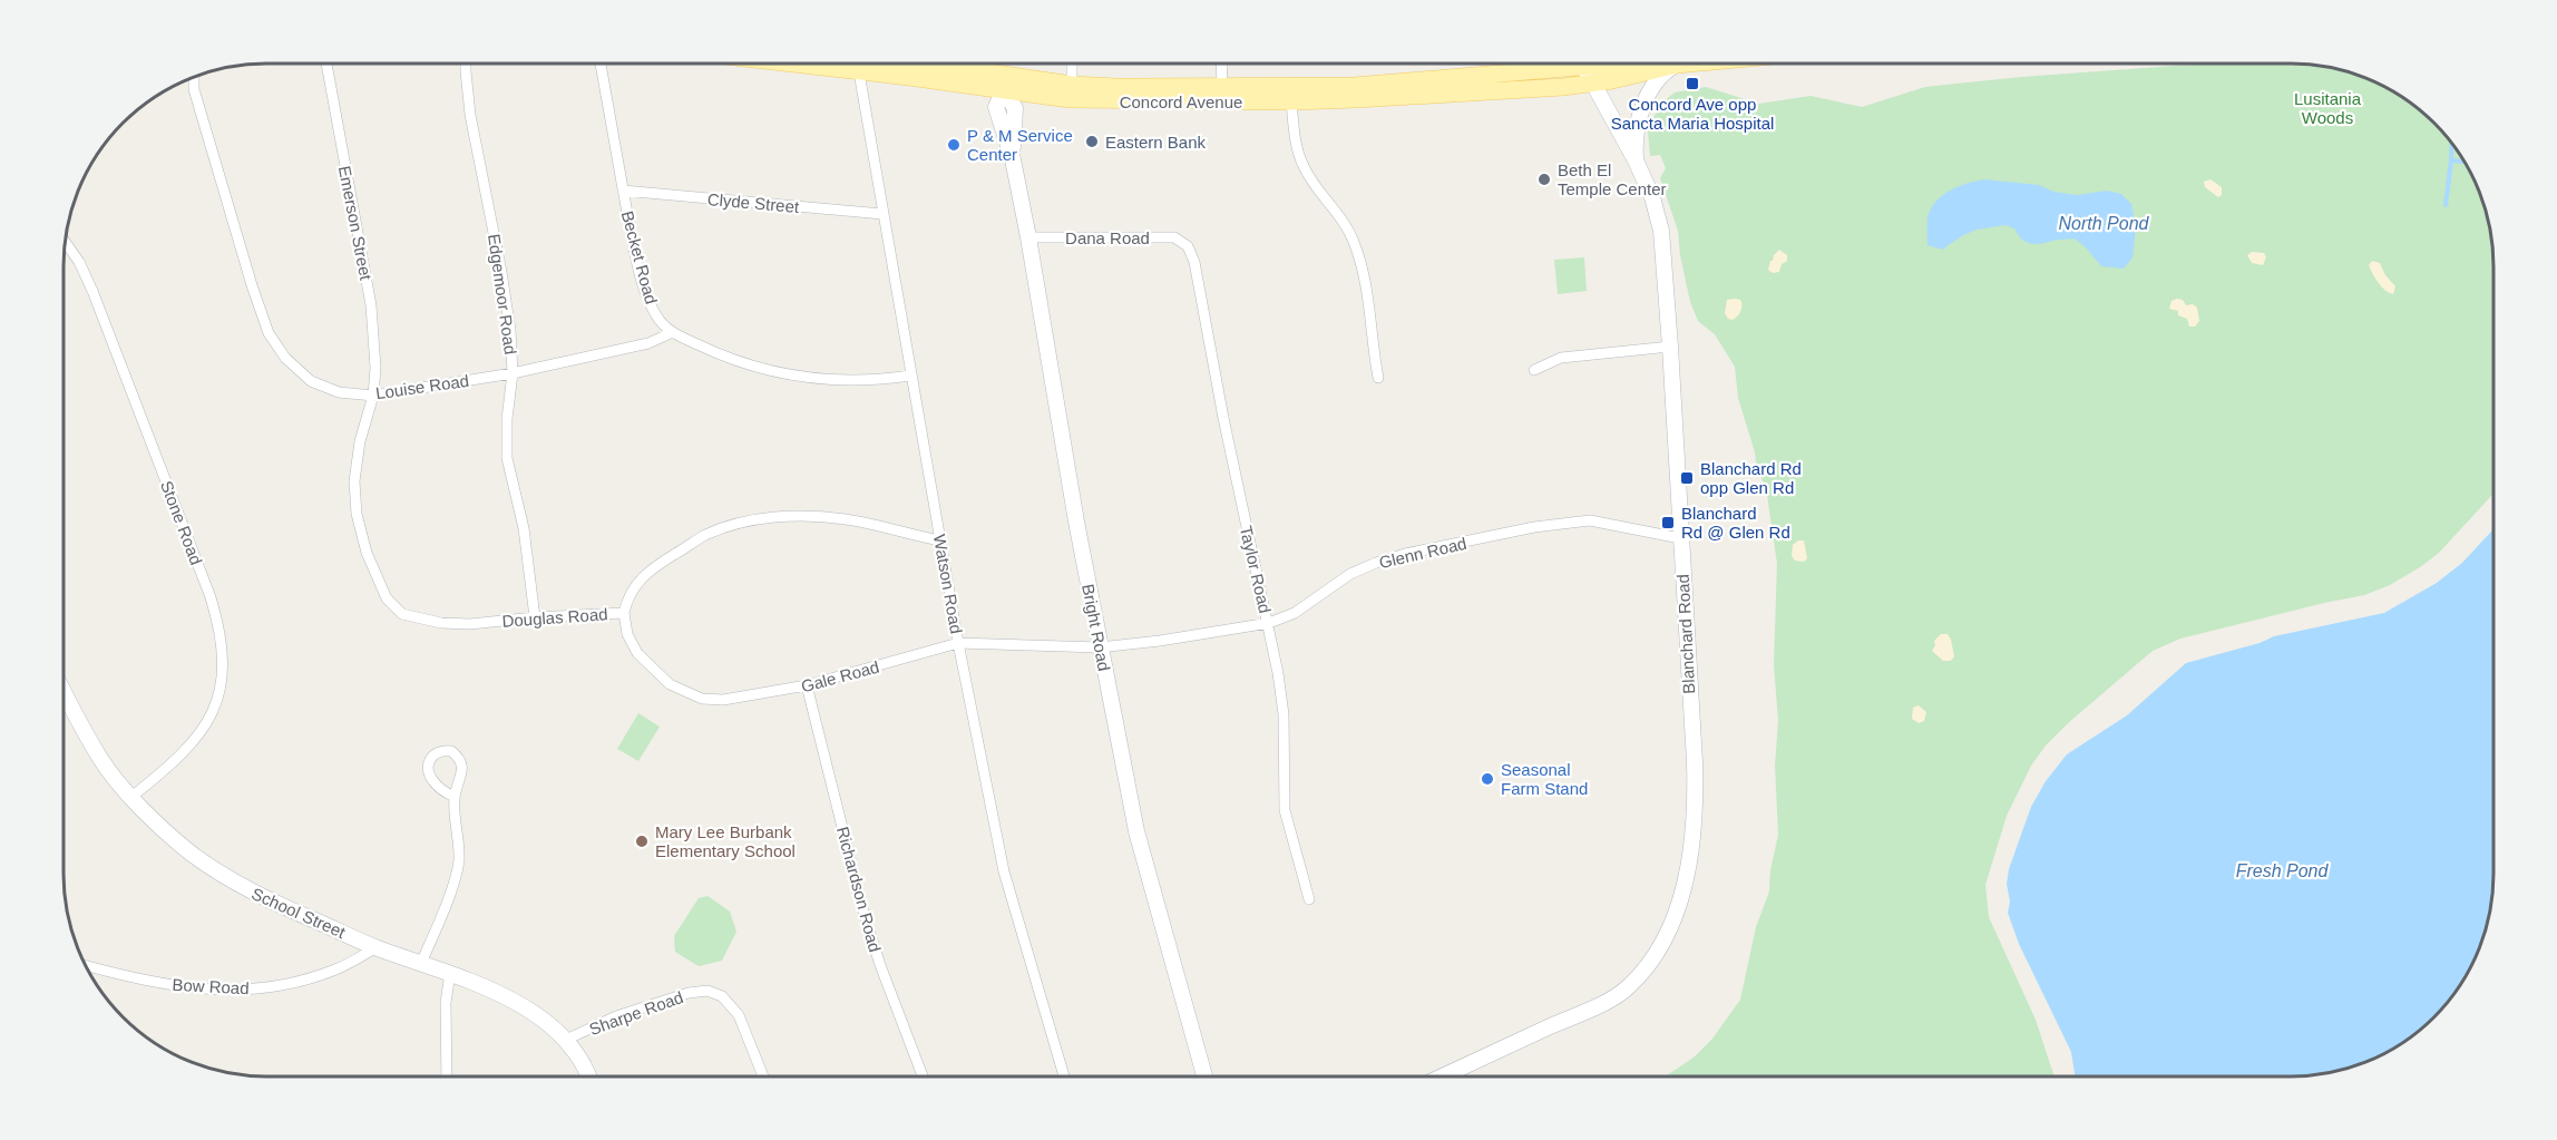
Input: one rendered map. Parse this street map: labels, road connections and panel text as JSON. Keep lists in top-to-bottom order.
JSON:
{
  "streets": {
    "main road": ["Concord Avenue"],
    "street": [
      "Clyde Street",
      "Emerson Street",
      "Dana Road",
      "Becket Road",
      "Edgemoor Road",
      "Louise Road",
      "Stone Road",
      "Glenn Road",
      "Taylor Road",
      "Watson Road",
      "Douglas Road",
      "Bright Road",
      "Blanchard Road",
      "Gale Road",
      "Richardson Road",
      "School Street",
      "Bow Road",
      "Sharpe Road"
    ]
  },
  "crossings": [
    ["Concord Avenue", "Watson Road"],
    ["Concord Avenue", "Bright Road"],
    ["Concord Avenue", "Blanchard Road"],
    ["Clyde Street", "Becket Road"],
    ["Clyde Street", "Watson Road"],
    ["Emerson Street", "Louise Road"],
    ["Emerson Street", "Douglas Road"],
    ["Dana Road", "Taylor Road"],
    ["Dana Road", "Bright Road"],
    ["Becket Road", "Louise Road"],
    ["Becket Road", "Watson Road"],
    ["Edgemoor Road", "Louise Road"],
    ["Edgemoor Road", "Douglas Road"],
    ["Louise Road", "Douglas Road"],
    ["Stone Road", "School Street"],
    ["Glenn Road", "Taylor Road"],
    ["Glenn Road", "Bright Road"],
    ["Glenn Road", "Blanchard Road"],
    ["Glenn Road", "Gale Road"],
    ["Watson Road", "Douglas Road"],
    ["Watson Road", "Gale Road"],
    ["Douglas Road", "Gale Road"],
    ["Bright Road", "Gale Road"],
    ["Gale Road", "Richardson Road"],
    ["School Street", "Bow Road"],
    ["School Street", "Sharpe Road"]
  ],
  "water": ["North Pond", "Fresh Pond"],
  "parks": ["Lusitania Woods"],
  "places": {
    "transit": ["Concord Ave opp Sancta Maria Hospital", "Blanchard Rd opp Glen Rd", "Blanchard Rd @ Glen Rd"],
    "other": [
      "Eastern Bank",
      "P & M Service Center",
      "Beth El Temple Center",
      "Seasonal Farm Stand",
      "Mary Lee Burbank Elementary School"
    ]
  }
}
